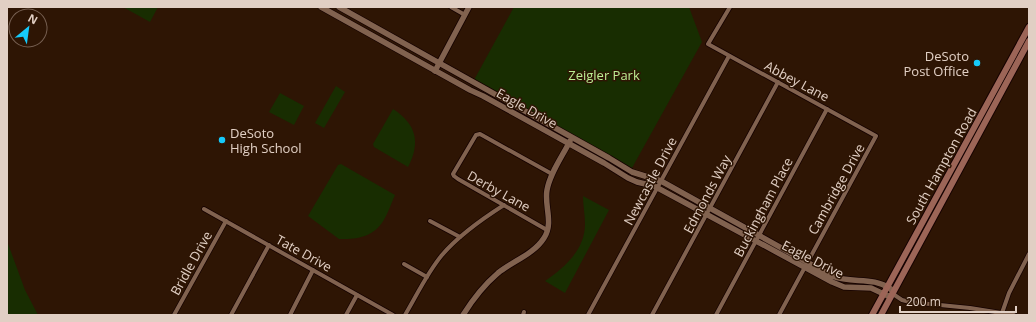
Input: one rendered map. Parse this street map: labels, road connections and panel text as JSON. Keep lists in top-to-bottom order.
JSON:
{
  "streets": {
    "main road": ["South Hampton Road"],
    "street": [
      "Abbey Lane",
      "Eagle Drive",
      "Newcastle Drive",
      "Cambridge Drive",
      "Derby Lane",
      "Edmonds Way",
      "Buckingham Place",
      "Tate Drive",
      "Bridle Drive"
    ]
  },
  "crossings": [
    ["Abbey Lane", "Newcastle Drive"],
    ["Abbey Lane", "Cambridge Drive"],
    ["Abbey Lane", "Edmonds Way"],
    ["Abbey Lane", "Buckingham Place"],
    ["Eagle Drive", "South Hampton Road"],
    ["Eagle Drive", "Newcastle Drive"],
    ["Eagle Drive", "Cambridge Drive"],
    ["Eagle Drive", "Edmonds Way"],
    ["Eagle Drive", "Buckingham Place"],
    ["Tate Drive", "Bridle Drive"]
  ],
  "parks": ["Zeigler Park"],
  "places": ["DeSoto Post Office", "DeSoto High School"],
  "scale_bar": "200 m",
  "north": "top right"
}
